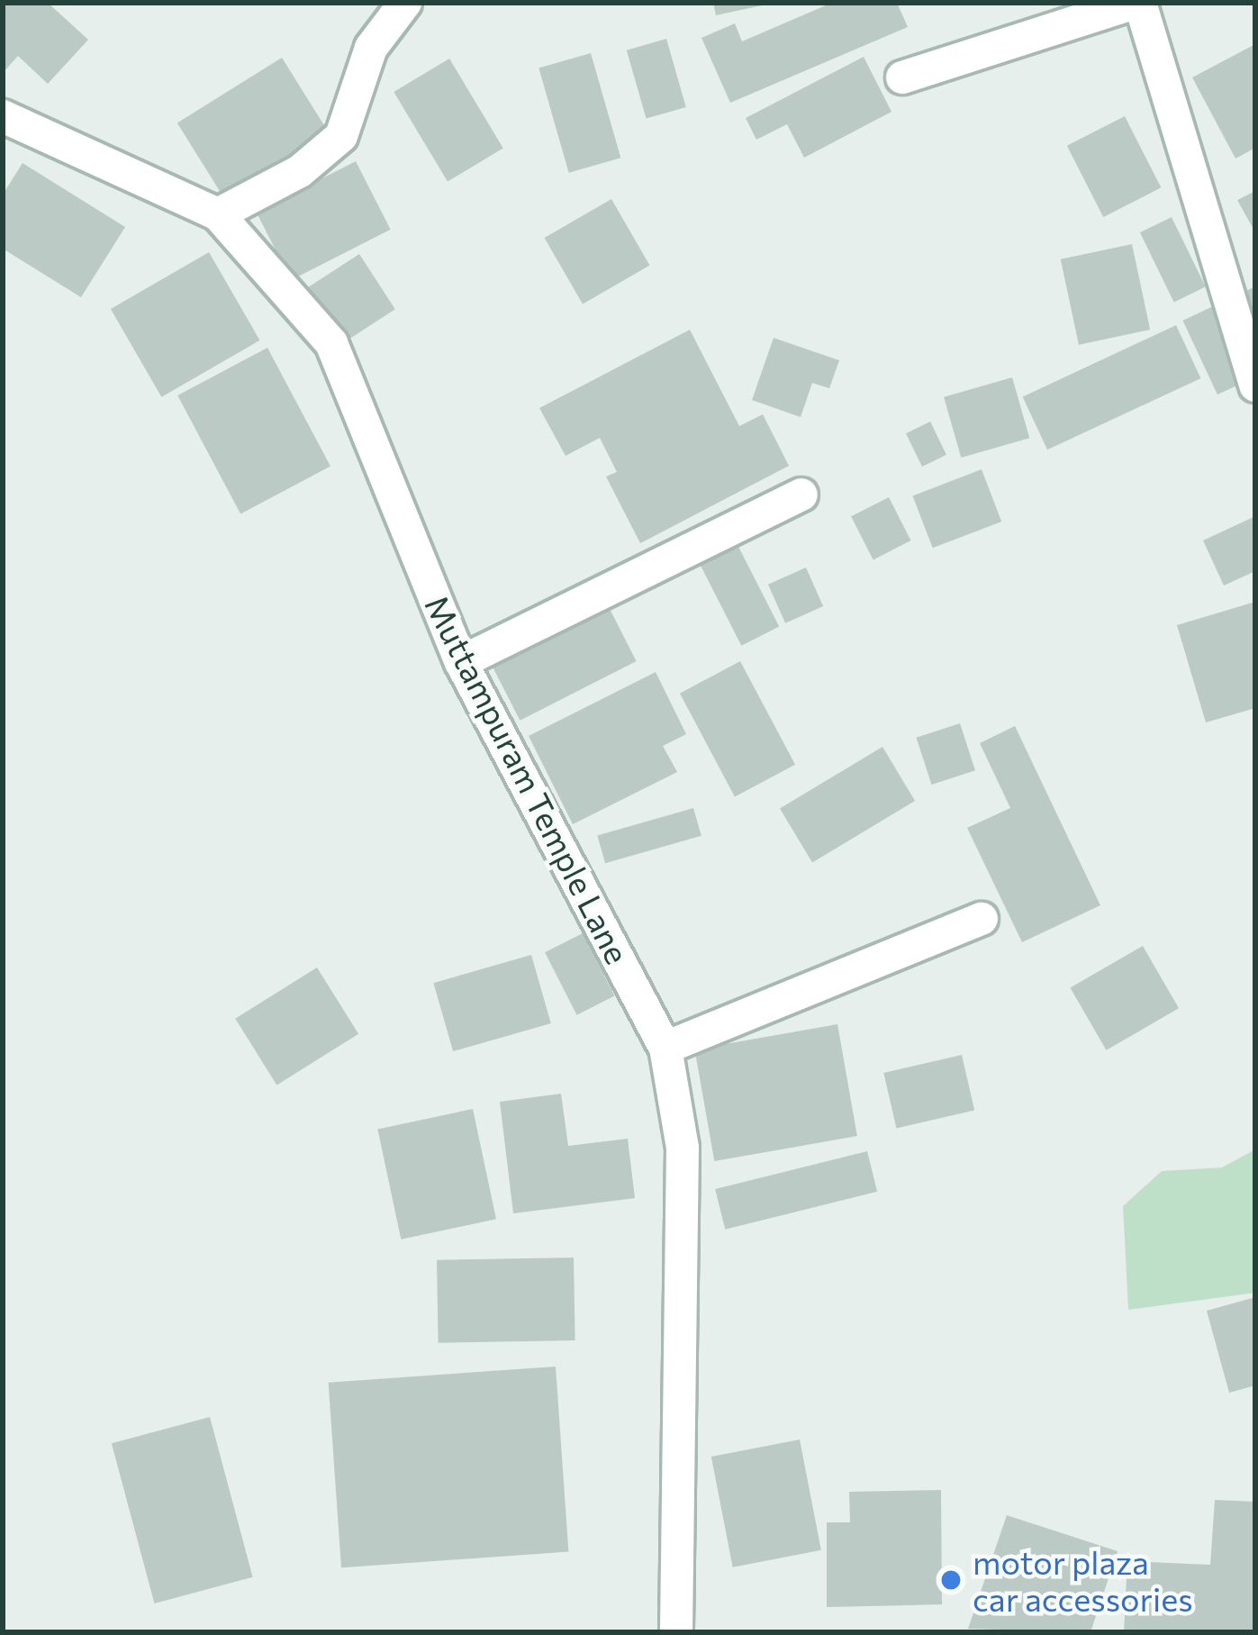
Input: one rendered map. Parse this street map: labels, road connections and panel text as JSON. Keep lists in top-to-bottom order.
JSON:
{
  "streets": {
    "street": ["Muttampuram Temple Lane"]
  },
  "places": ["motor plaza car accessories"]
}
